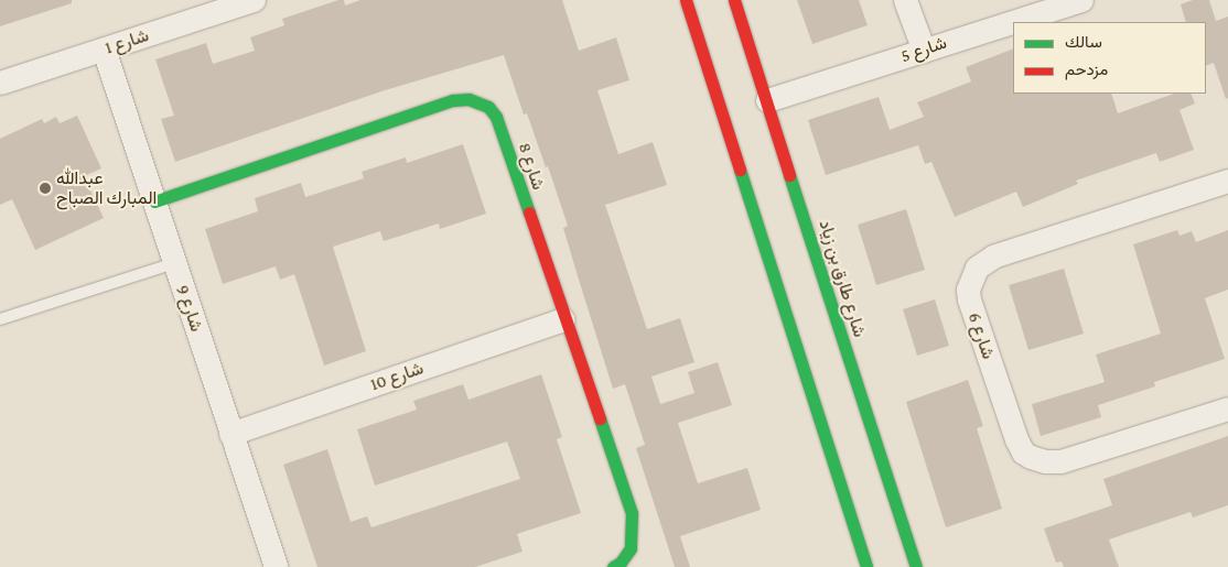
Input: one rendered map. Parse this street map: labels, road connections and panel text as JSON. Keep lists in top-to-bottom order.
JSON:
{
  "streets": {
    "main road": ["شارع 8", "شارع طارق بن زياد"],
    "street": [
      "شارع 1",
      "شارع 5",
      "شارع 9",
      "شارع 6",
      "شارع 10"
    ]
  },
  "crossings": [
    ["شارع 1", "شارع 9"],
    ["شارع 5", "شارع طارق بن زياد"],
    ["شارع 8", "شارع 9"],
    ["شارع 8", "شارع 10"],
    ["شارع 9", "شارع 10"]
  ],
  "places": ["عبدالله المبارك الصباح"],
  "legend": ["سالك", "مزدحم"]
}
